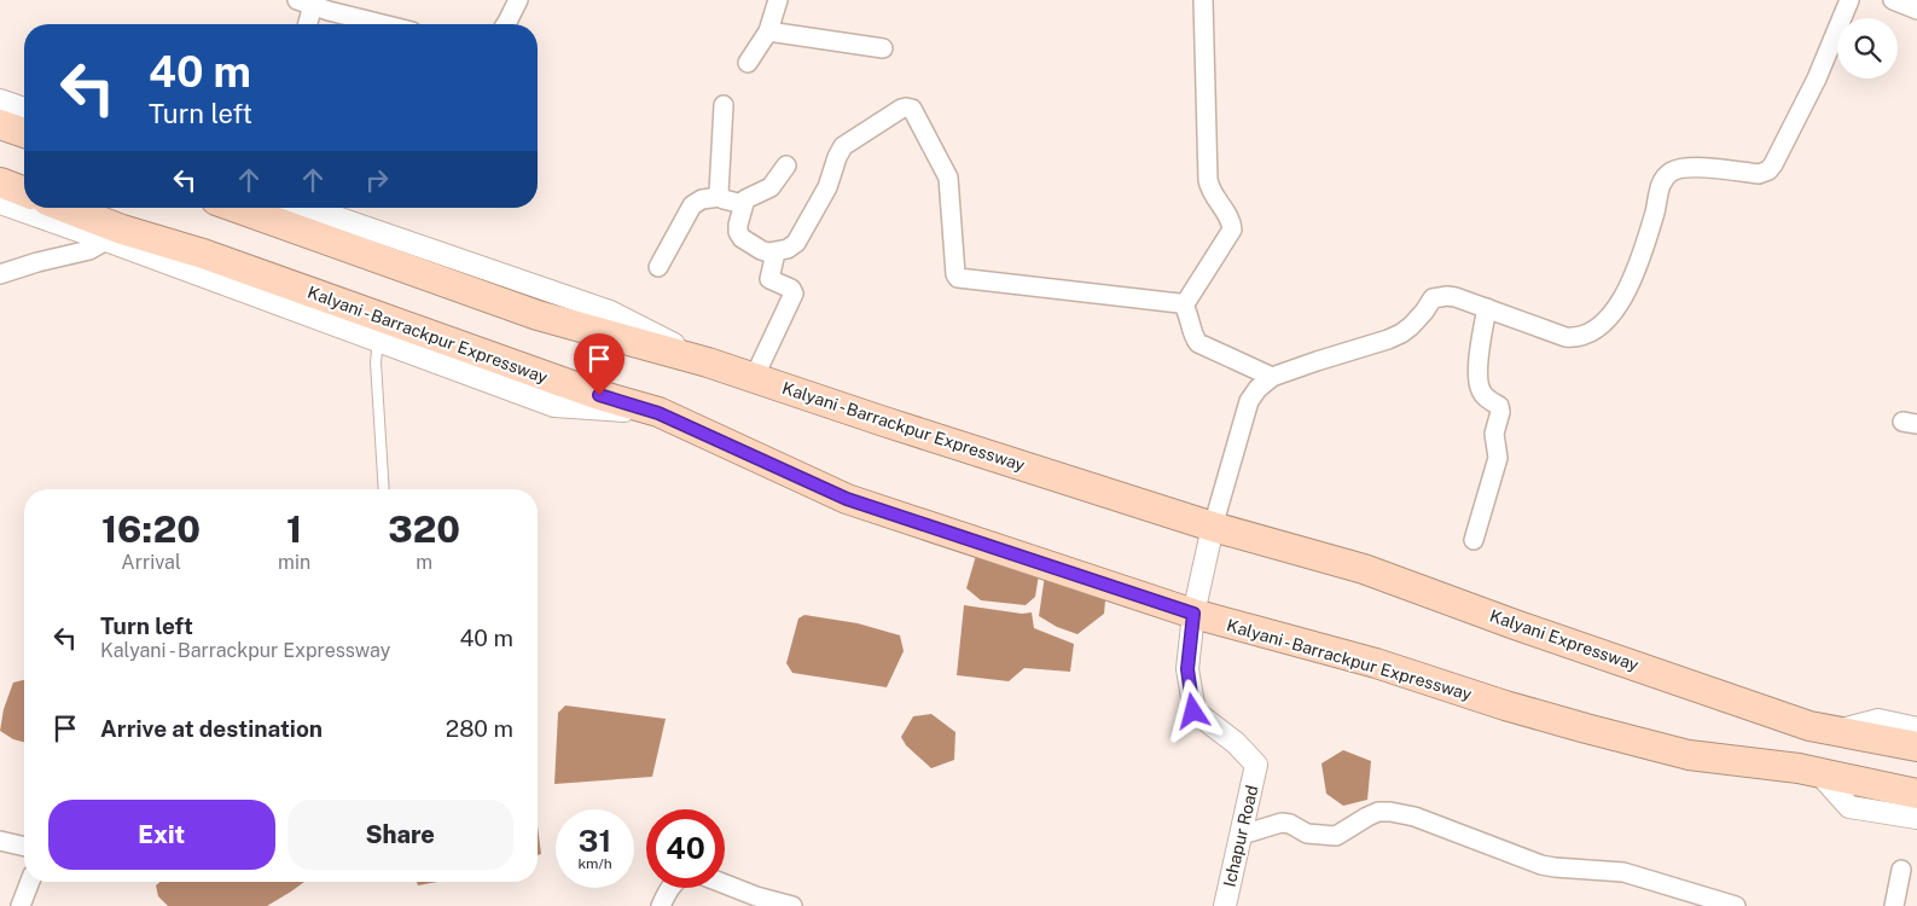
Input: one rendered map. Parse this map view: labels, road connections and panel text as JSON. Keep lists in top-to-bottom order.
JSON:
{
  "streets": {
    "highway": ["Kalyani - Barrackpur Expressway", "Kalyani Expressway"],
    "street": ["Ichapur Road"]
  },
  "crossings": [
    ["Kalyani - Barrackpur Expressway", "Kalyani Expressway"],
    ["Kalyani - Barrackpur Expressway", "Ichapur Road"]
  ],
  "page": {
    "turn": ["40 m", "Turn left"],
    "eta": [
      "16:20",
      "Arrival",
      "1",
      "min",
      "320",
      "m"
    ],
    "list": [
      {
        "name": "Turn left",
        "note": "Kalyani - Barrackpur Expressway",
        "value": "40 m"
      },
      {
        "name": "Arrive at destination",
        "value": "280 m"
      }
    ],
    "buttons": ["Exit", "Share"],
    "speed": "31 km/h",
    "limit": "40"
  }
}
